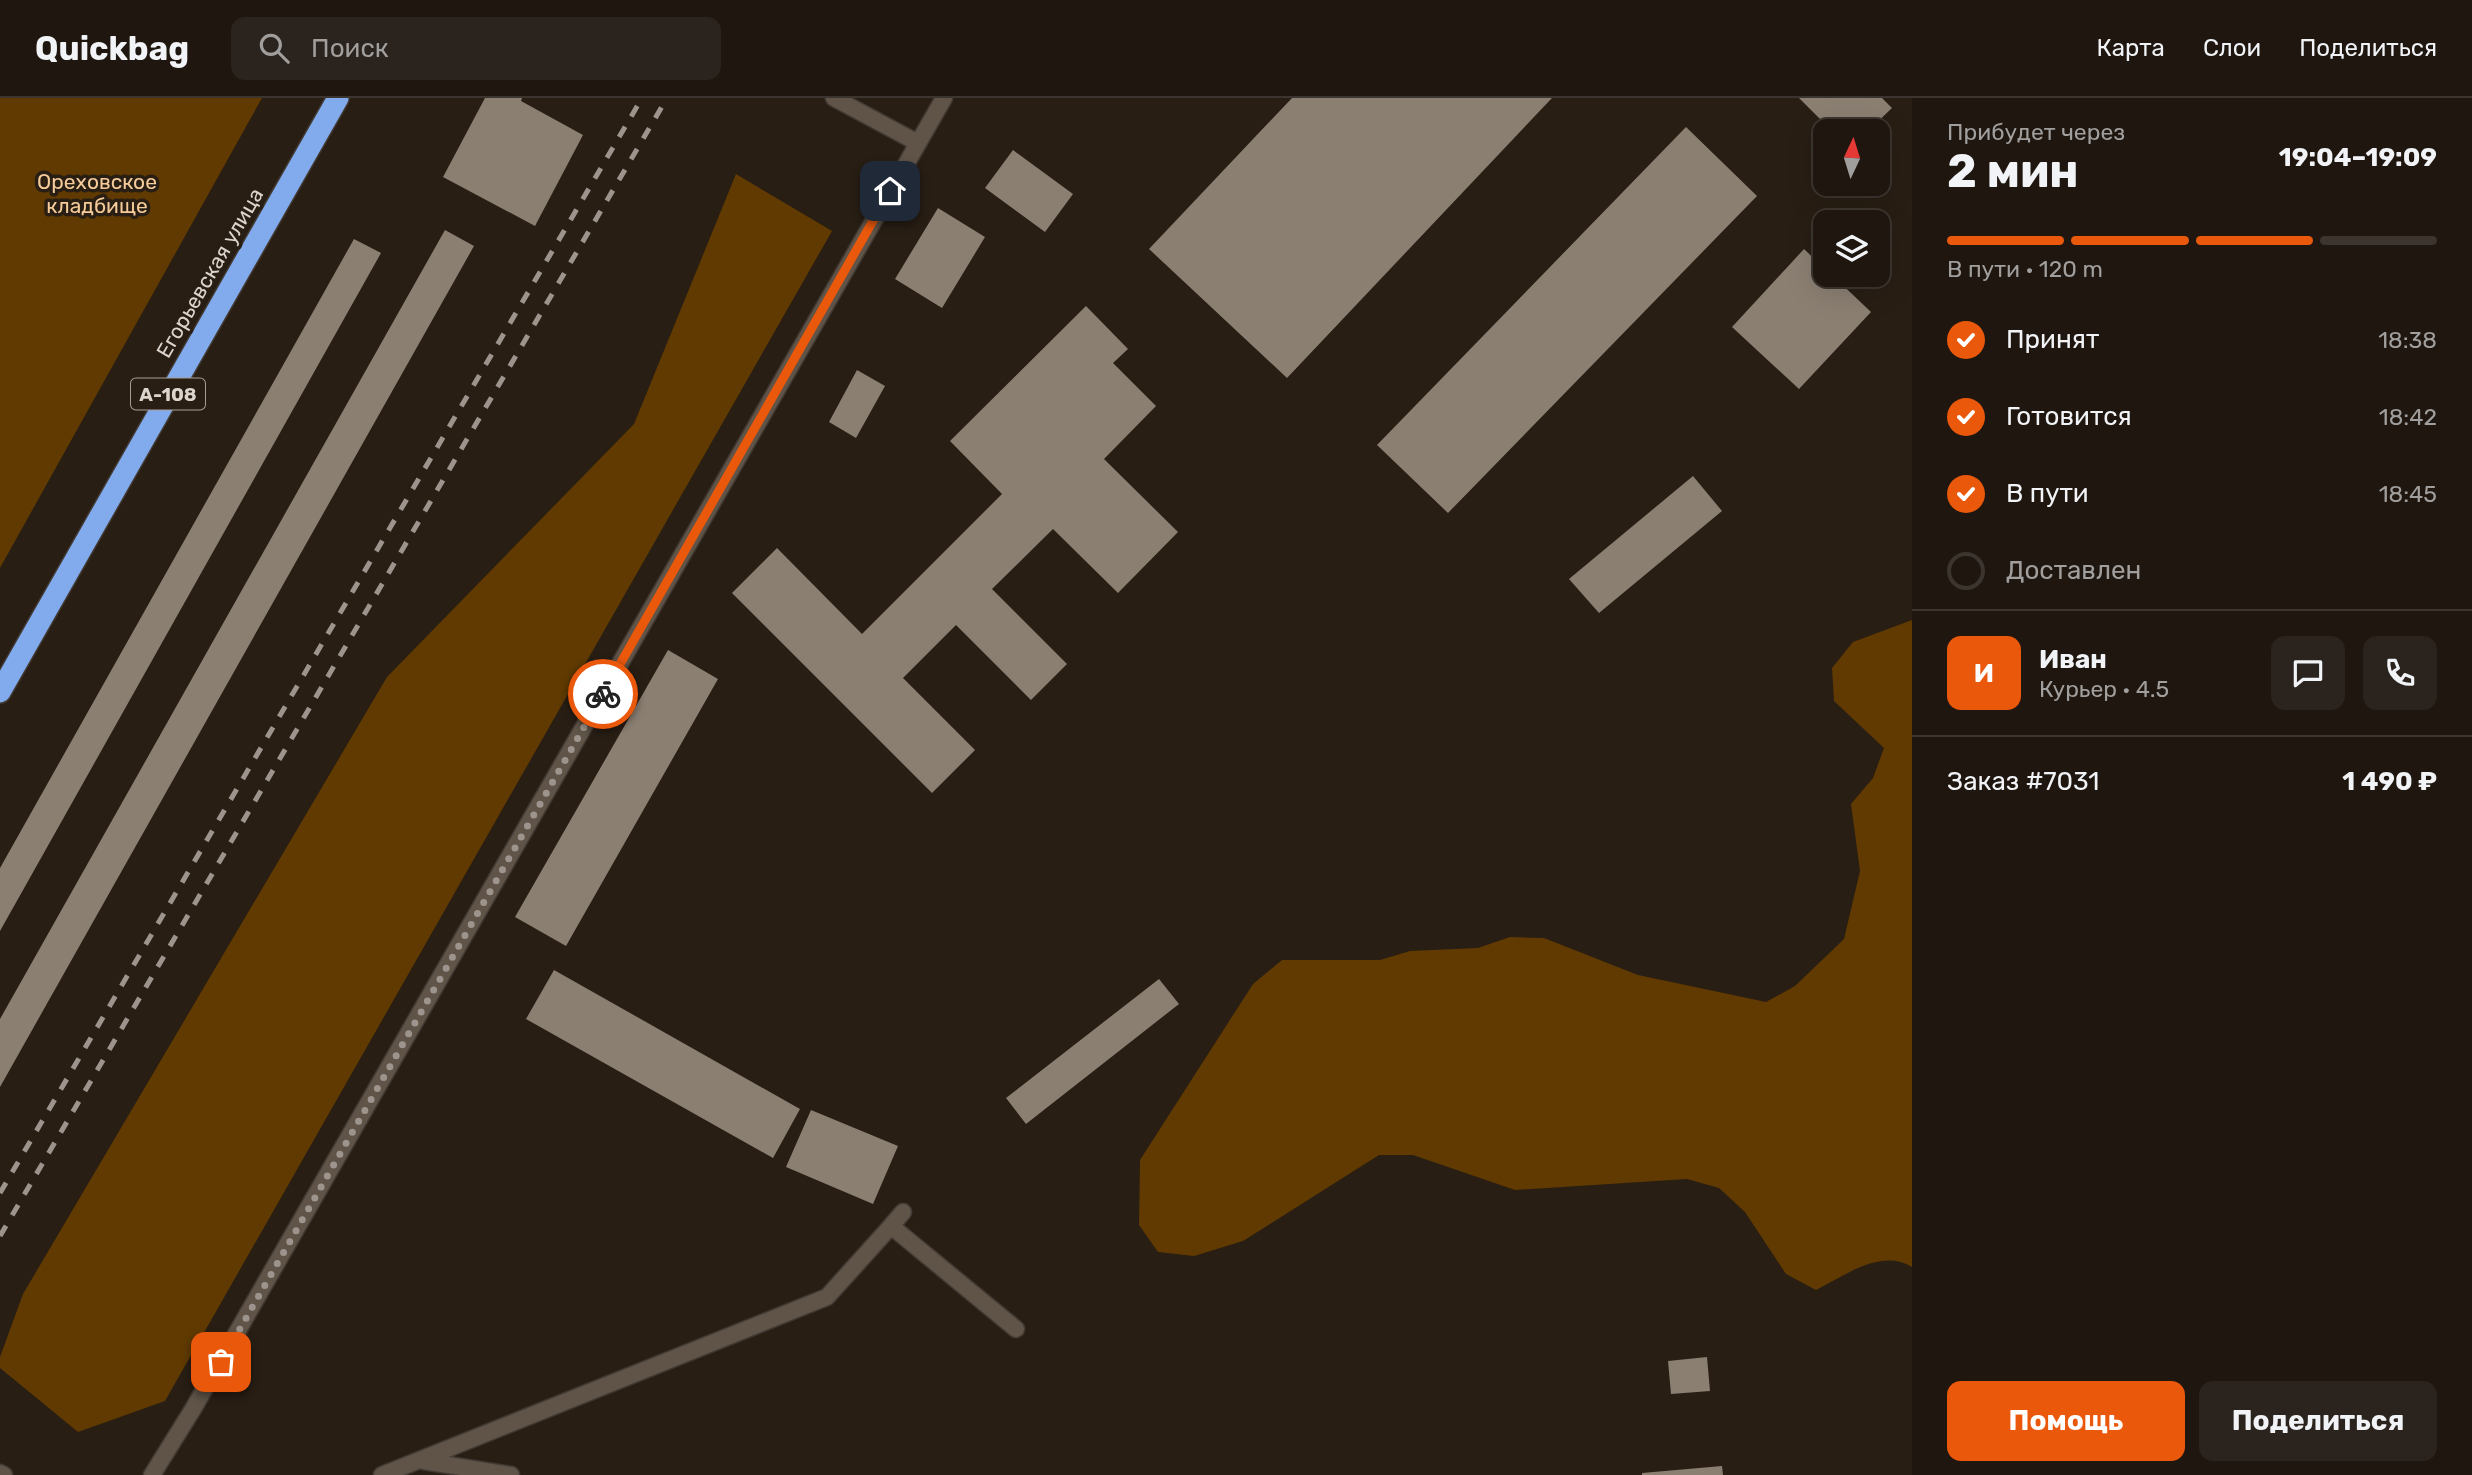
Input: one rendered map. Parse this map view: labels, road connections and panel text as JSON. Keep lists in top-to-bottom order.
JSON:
{
  "streets": {
    "highway": ["Егорьевская улица", "А-108"]
  },
  "parks": ["Ореховское кладбище"],
  "north": "top",
  "page": {
    "header": "Quickbag",
    "search": "Поиск",
    "nav": ["Карта", "Слои", "Поделиться"],
    "heading": ["2 мин", "Прибудет через", "19:04–19:09"],
    "panel": [
      "Иван",
      "Курьер · 4.5",
      "Заказ #7031",
      "1 490 ₽"
    ],
    "bar": "В пути · 120 m",
    "list": [
      ["Принят", "18:38"],
      ["Готовится", "18:42"],
      ["В пути", "18:45"],
      "Доставлен"
    ],
    "round": "И",
    "buttons": ["Помощь", "Поделиться"]
  }
}
